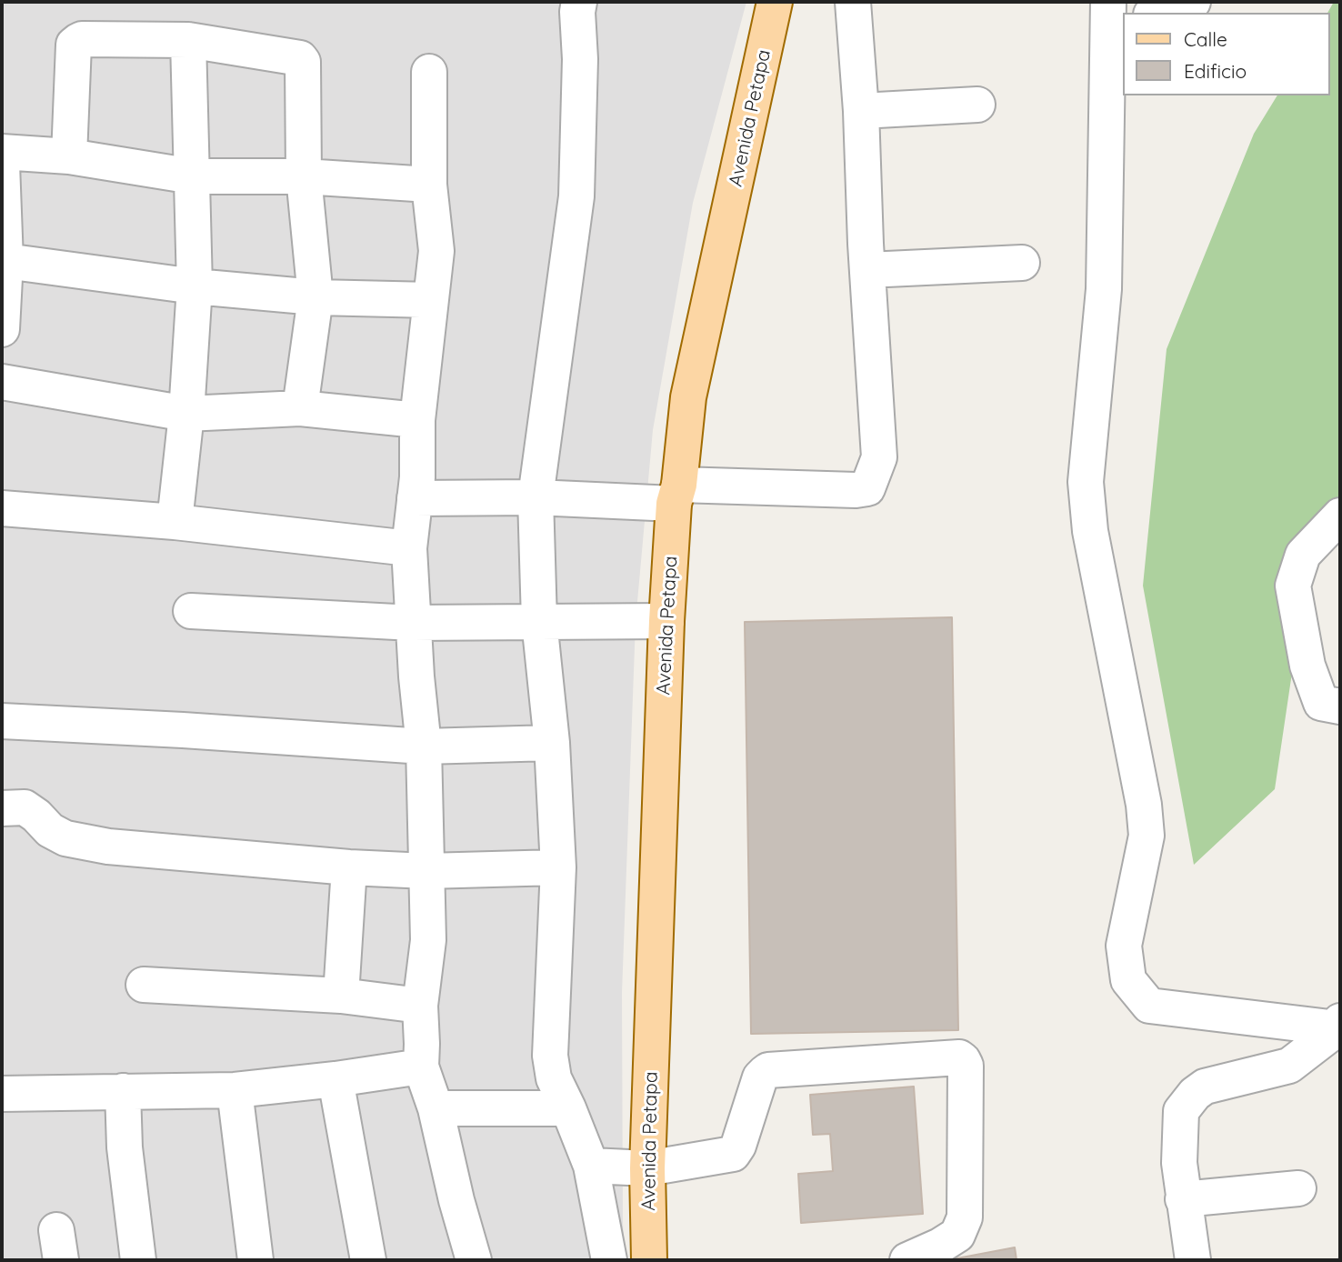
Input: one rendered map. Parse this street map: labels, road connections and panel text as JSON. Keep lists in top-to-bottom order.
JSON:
{
  "streets": {
    "main road": ["Avenida Petapa"]
  },
  "legend": ["Calle", "Edificio"]
}
